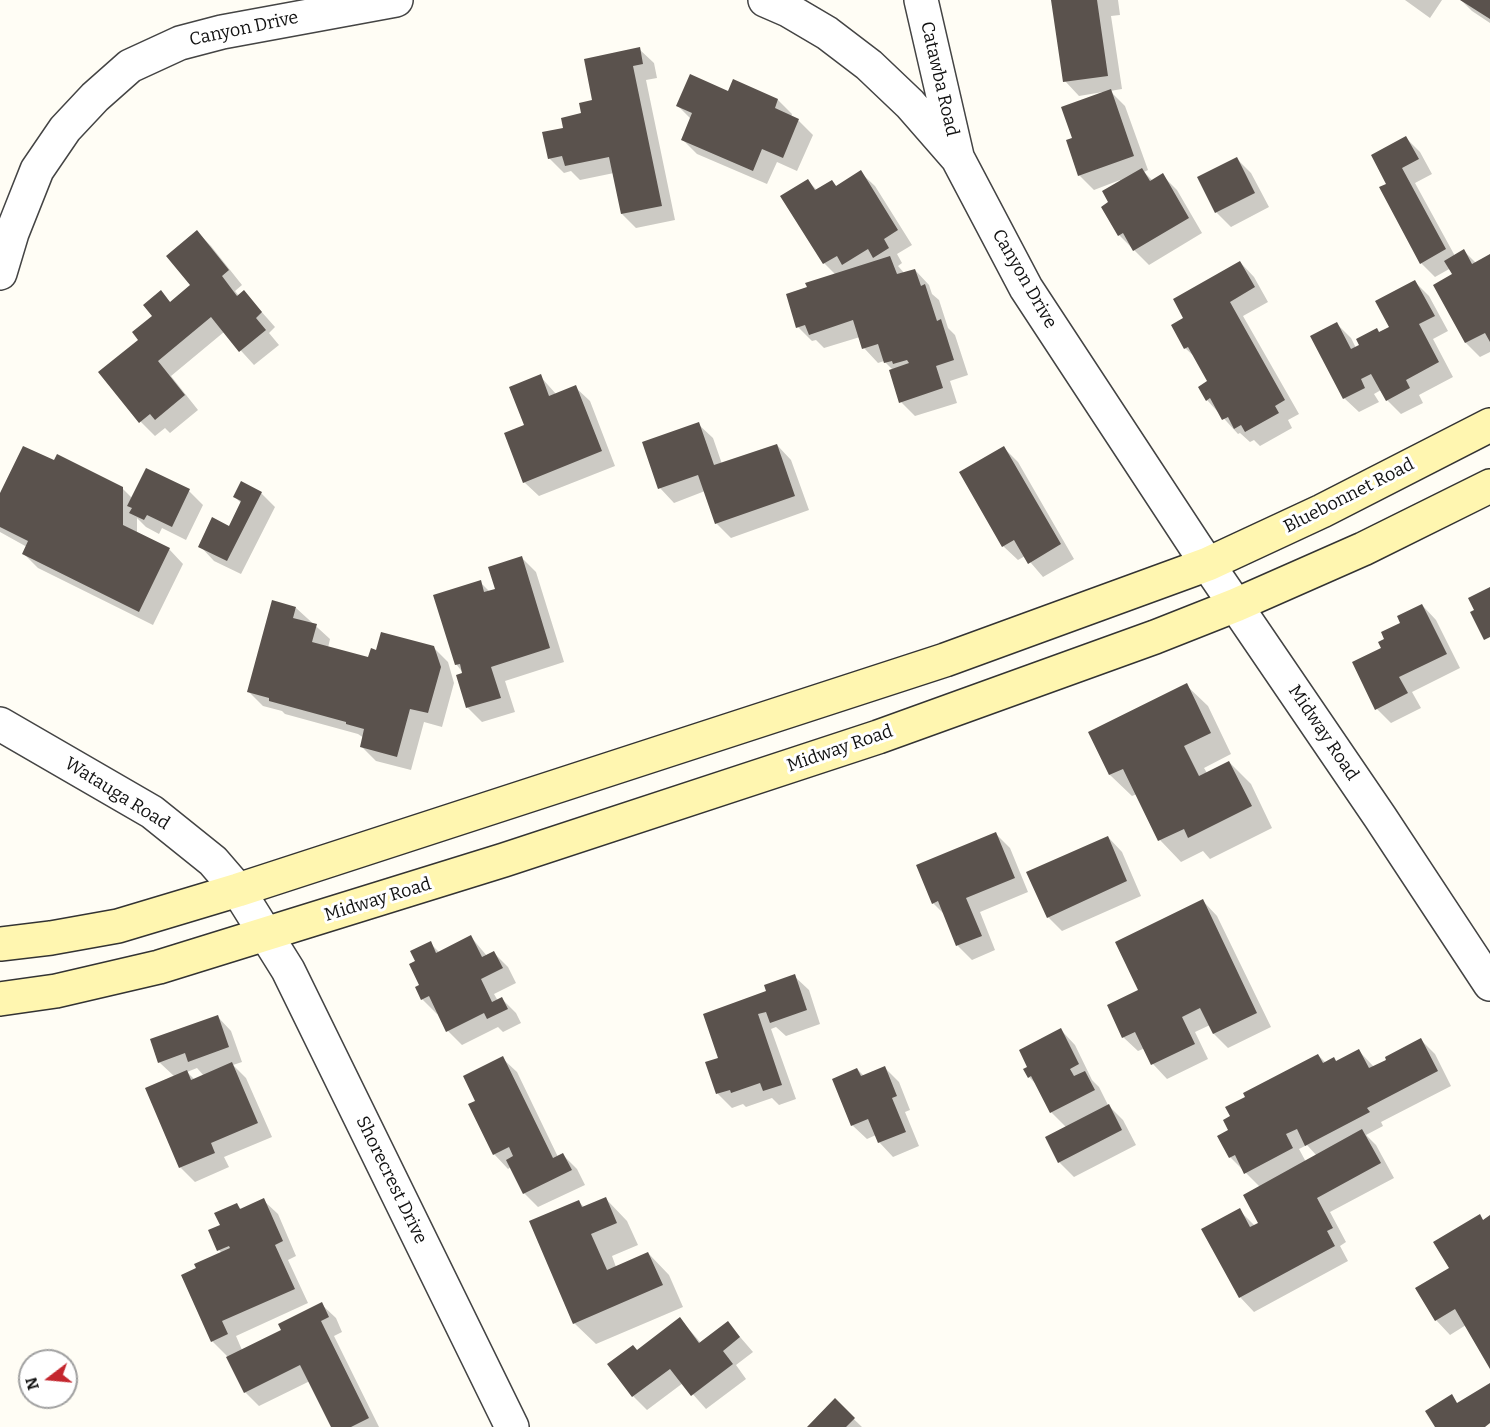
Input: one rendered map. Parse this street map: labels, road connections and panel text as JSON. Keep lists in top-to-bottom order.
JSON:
{
  "streets": {
    "main road": ["Bluebonnet Road", "Midway Road"],
    "street": [
      "Canyon Drive",
      "Catawba Road",
      "Watauga Road",
      "Shorecrest Drive"
    ]
  },
  "crossings": [
    ["Canyon Drive", "Catawba Road"],
    ["Canyon Drive", "Bluebonnet Road"],
    ["Canyon Drive", "Midway Road"],
    ["Midway Road", "Watauga Road"],
    ["Midway Road", "Shorecrest Drive"],
    ["Watauga Road", "Shorecrest Drive"]
  ],
  "north": "left"
}
